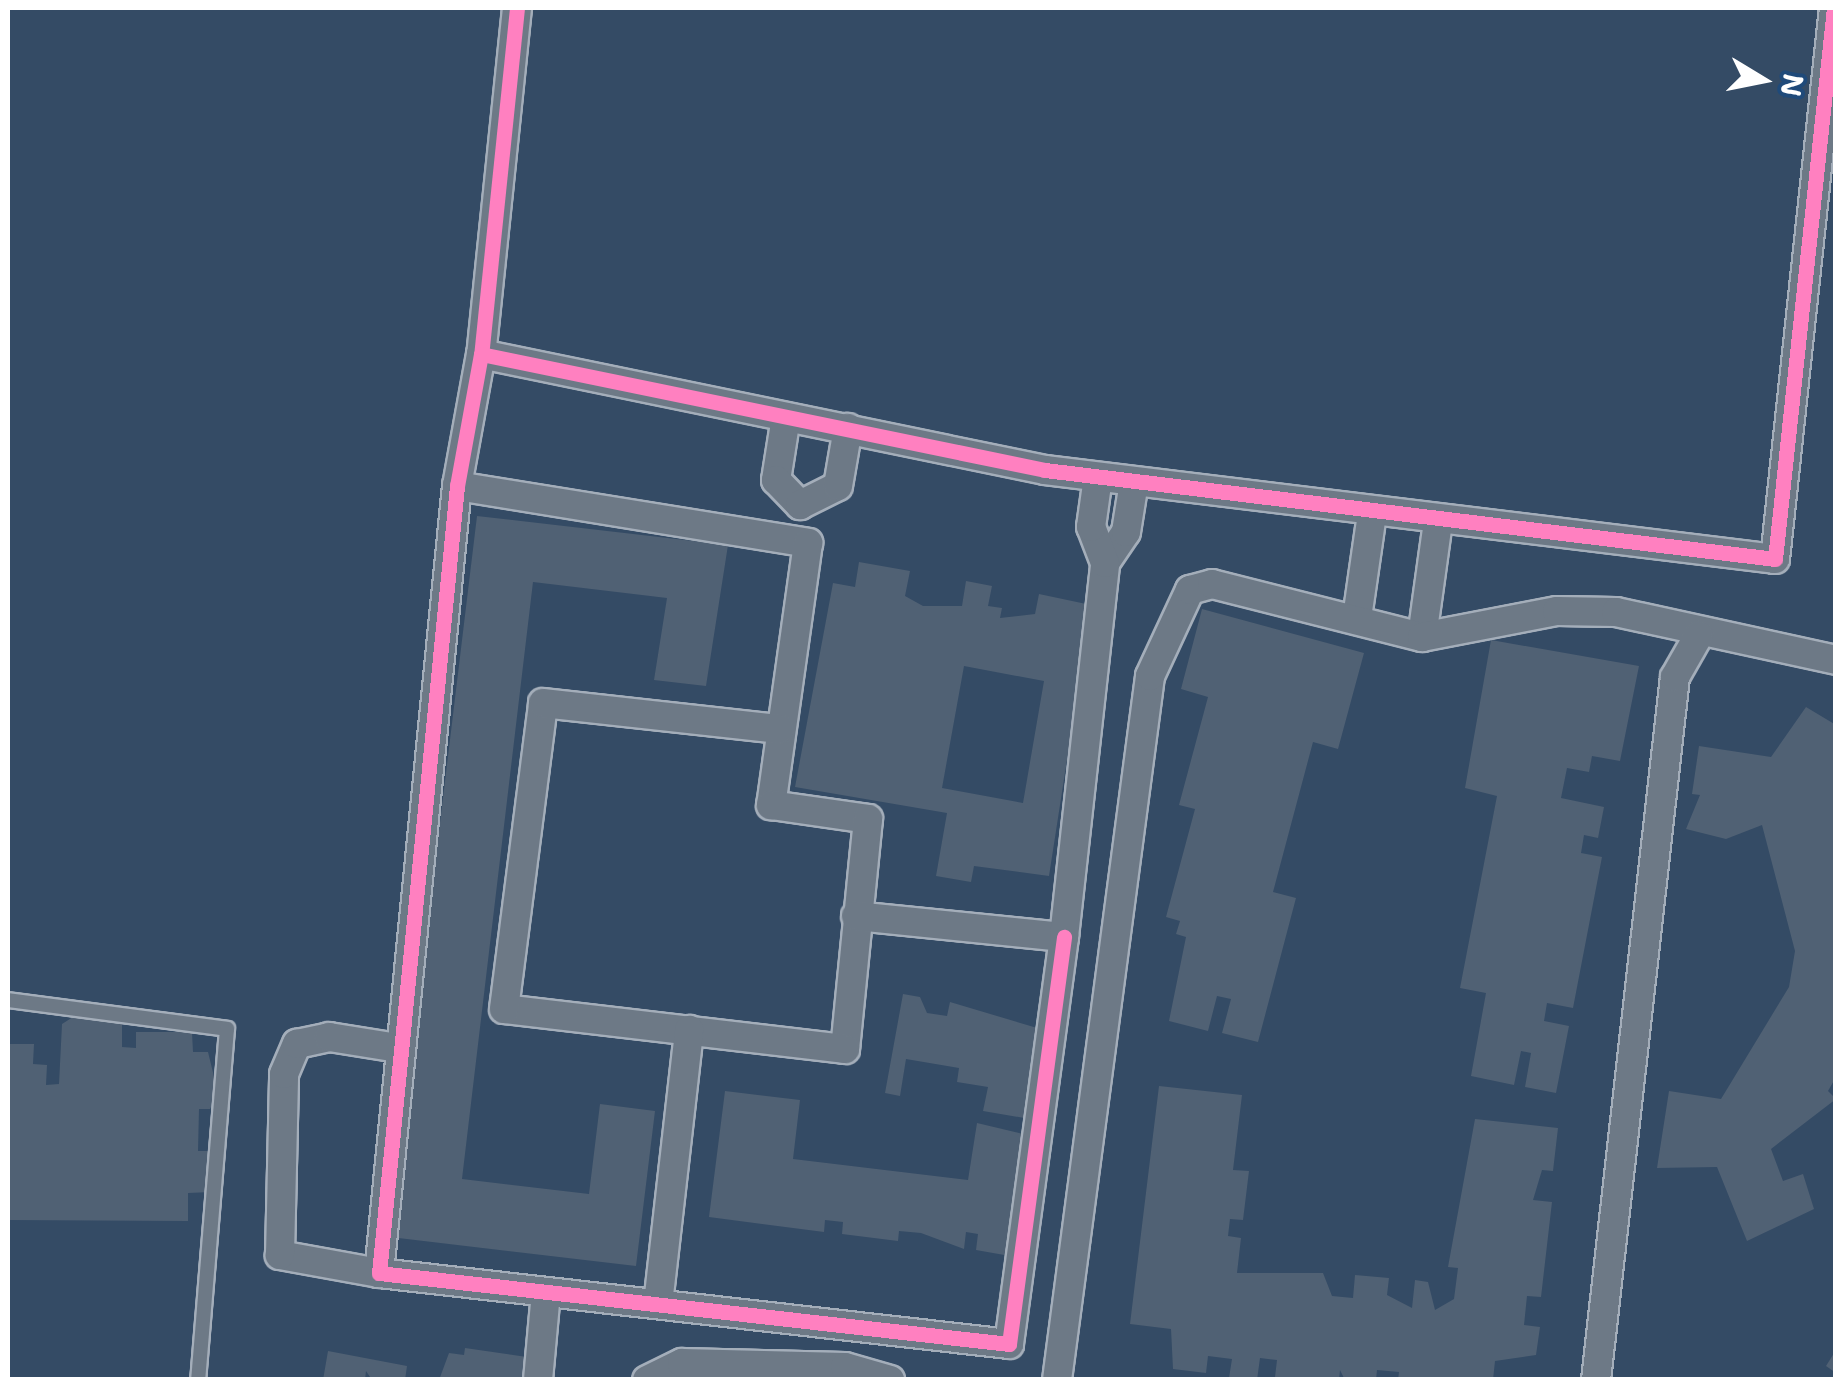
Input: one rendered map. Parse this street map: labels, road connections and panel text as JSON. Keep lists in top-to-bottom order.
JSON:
{
  "north": "right"
}
